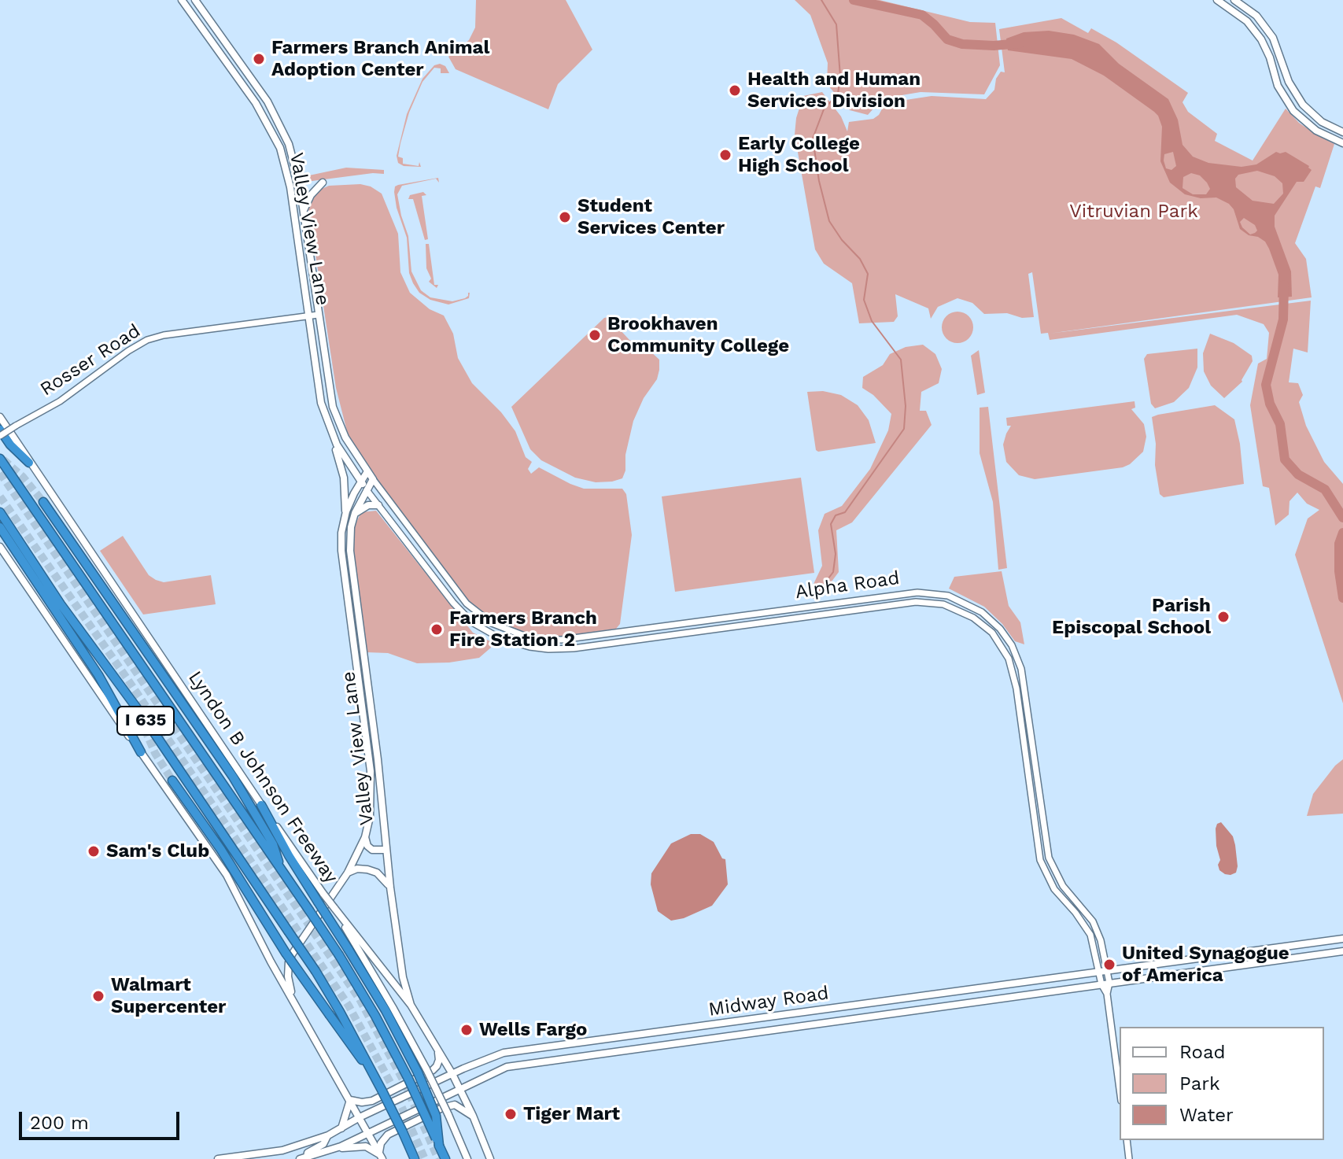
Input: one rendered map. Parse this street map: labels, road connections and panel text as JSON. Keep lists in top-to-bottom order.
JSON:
{
  "streets": {
    "highway": ["I 635", "Lyndon B Johnson Freeway"],
    "main road": ["Valley View Lane", "Midway Road"],
    "street": ["Rosser Road", "Alpha Road"]
  },
  "crossings": [
    ["Valley View Lane", "Rosser Road"],
    ["Valley View Lane", "Alpha Road"],
    ["Valley View Lane", "Lyndon B Johnson Freeway"],
    ["Alpha Road", "Midway Road"],
    ["Lyndon B Johnson Freeway", "Midway Road"]
  ],
  "parks": ["Vitruvian Park"],
  "places": [
    "Farmers Branch Animal Adoption Center",
    "Health and Human Services Division",
    "Early College High School",
    "Student Services Center",
    "Brookhaven Community College",
    "Parish Episcopal School",
    "Farmers Branch Fire Station 2",
    "Sam's Club",
    "United Synagogue of America",
    "Walmart Supercenter",
    "Wells Fargo",
    "Tiger Mart"
  ],
  "legend": ["Road", "Park", "Water"],
  "scale_bar": "200 m"
}
